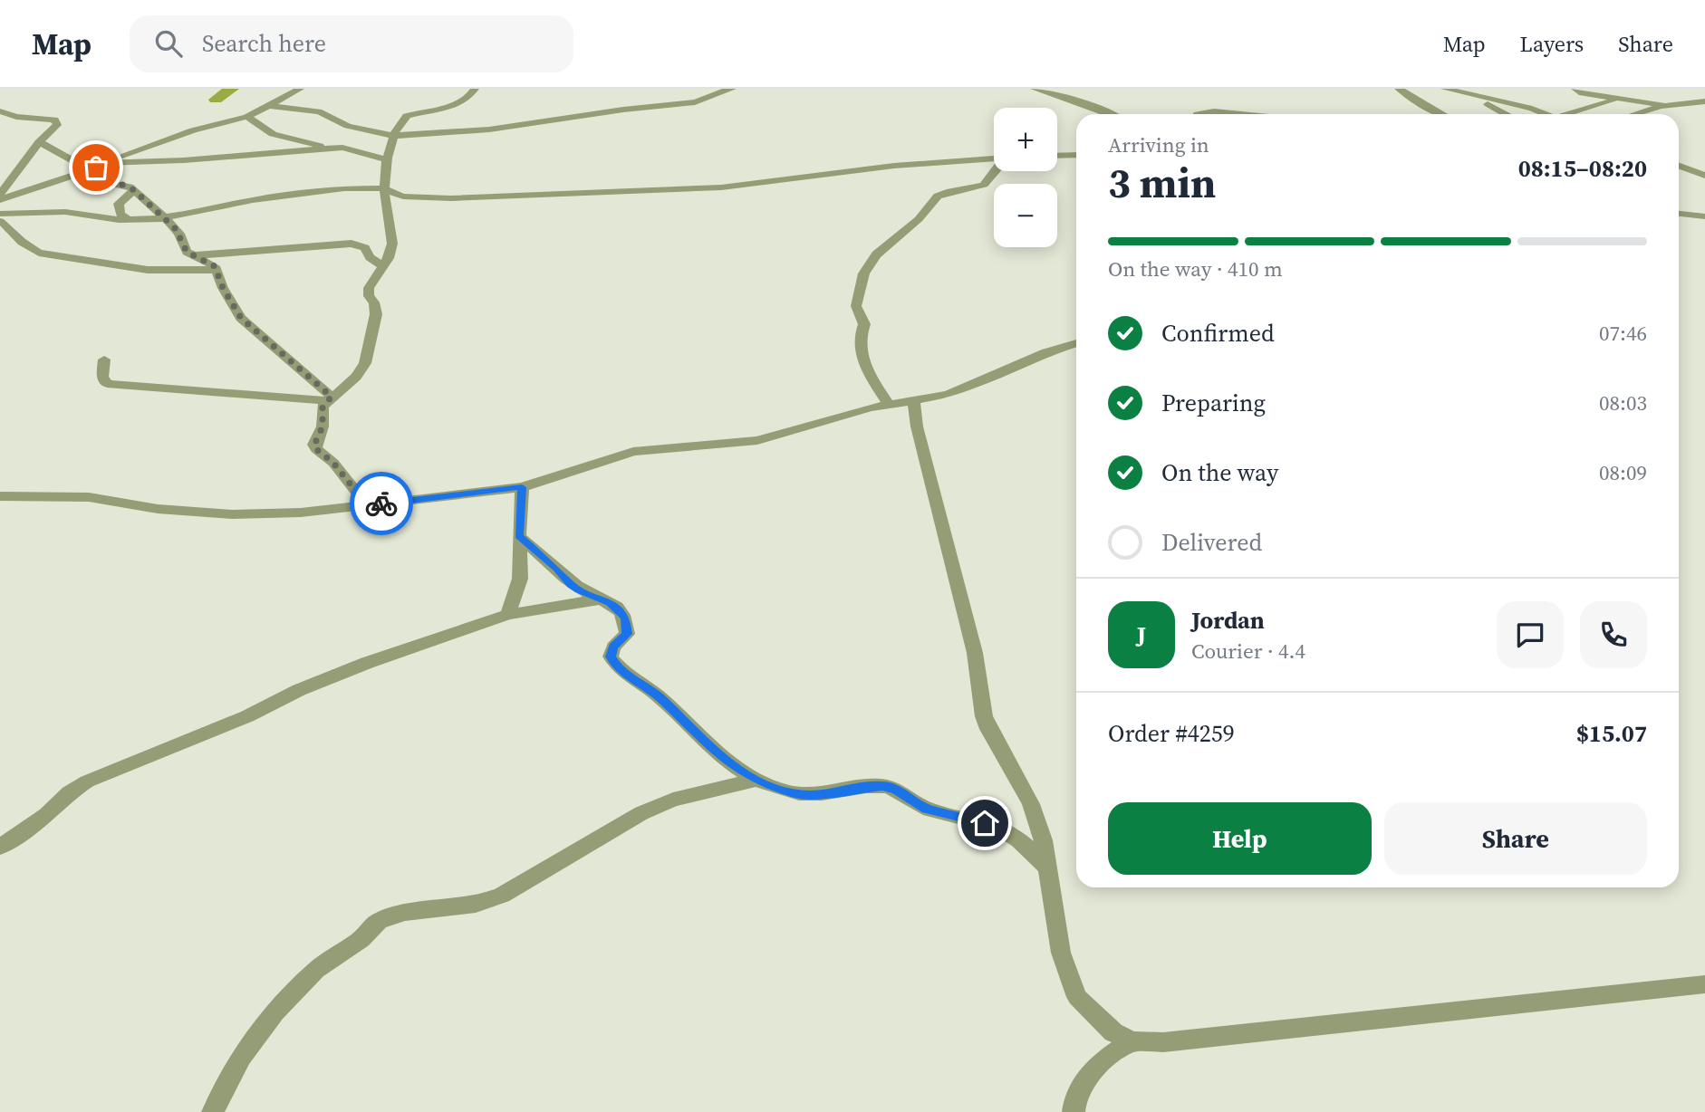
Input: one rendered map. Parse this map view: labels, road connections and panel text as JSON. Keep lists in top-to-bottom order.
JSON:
{
  "page": {
    "header": "Map",
    "search": "Search here",
    "nav": ["Map", "Layers", "Share"],
    "map_buttons": ["+", "−"],
    "heading": ["3 min", "Arriving in", "08:15–08:20"],
    "panel": [
      "Jordan",
      "Courier · 4.4",
      "Order #4259",
      "$15.07"
    ],
    "bar": "On the way · 410 m",
    "list": [
      ["Confirmed", "07:46"],
      ["Preparing", "08:03"],
      ["On the way", "08:09"],
      "Delivered"
    ],
    "round": "J",
    "buttons": ["Help", "Share"]
  }
}
